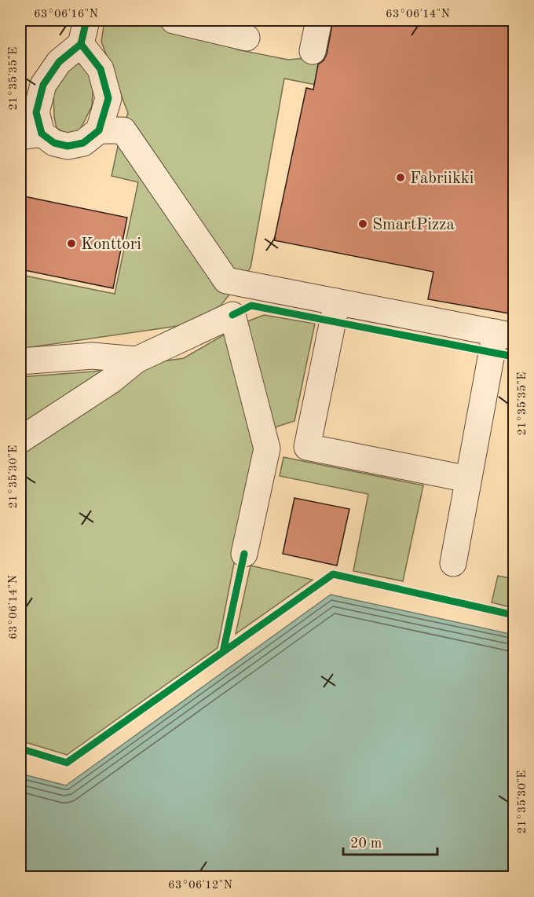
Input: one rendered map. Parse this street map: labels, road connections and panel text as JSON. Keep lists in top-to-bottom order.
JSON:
{
  "places": ["Fabriikki", "SmartPizza", "Konttori"],
  "scale_bar": "20 m",
  "coordinates": [
    "63°06'16\"N",
    "63°06'14\"N",
    "21°35'35\"E",
    "21°35'30\"E",
    "63°06'12\"N"
  ]
}
